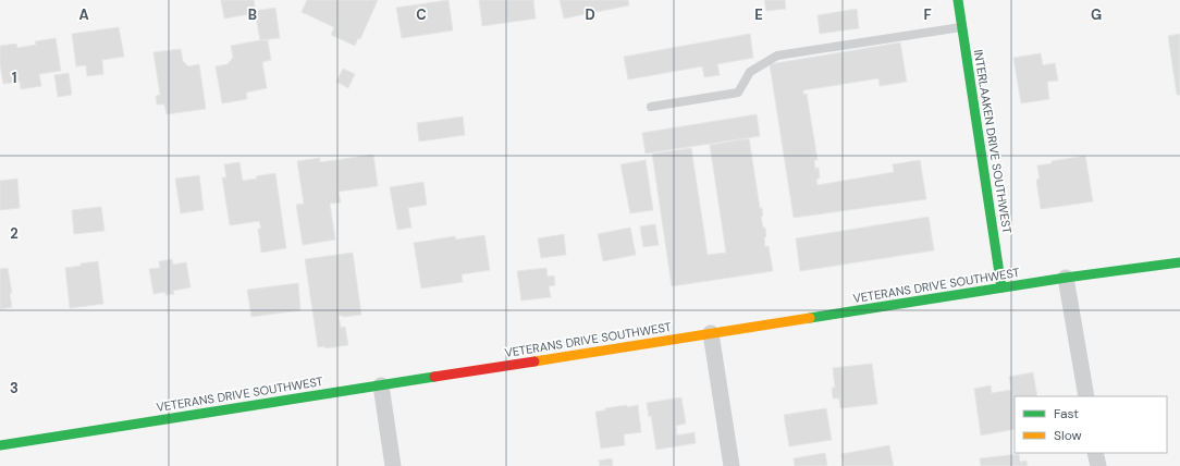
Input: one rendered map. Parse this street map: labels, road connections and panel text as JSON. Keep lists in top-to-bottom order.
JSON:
{
  "streets": {
    "street": ["INTERLAAKEN DRIVE SOUTHWEST", "VETERANS DRIVE SOUTHWEST"]
  },
  "crossings": [
    ["INTERLAAKEN DRIVE SOUTHWEST", "VETERANS DRIVE SOUTHWEST"]
  ],
  "legend": ["Fast", "Slow"],
  "grid": {
    "columns": [
      "A",
      "B",
      "C",
      "D",
      "E",
      "F",
      "G"
    ],
    "rows": ["1", "2", "3"]
  }
}
